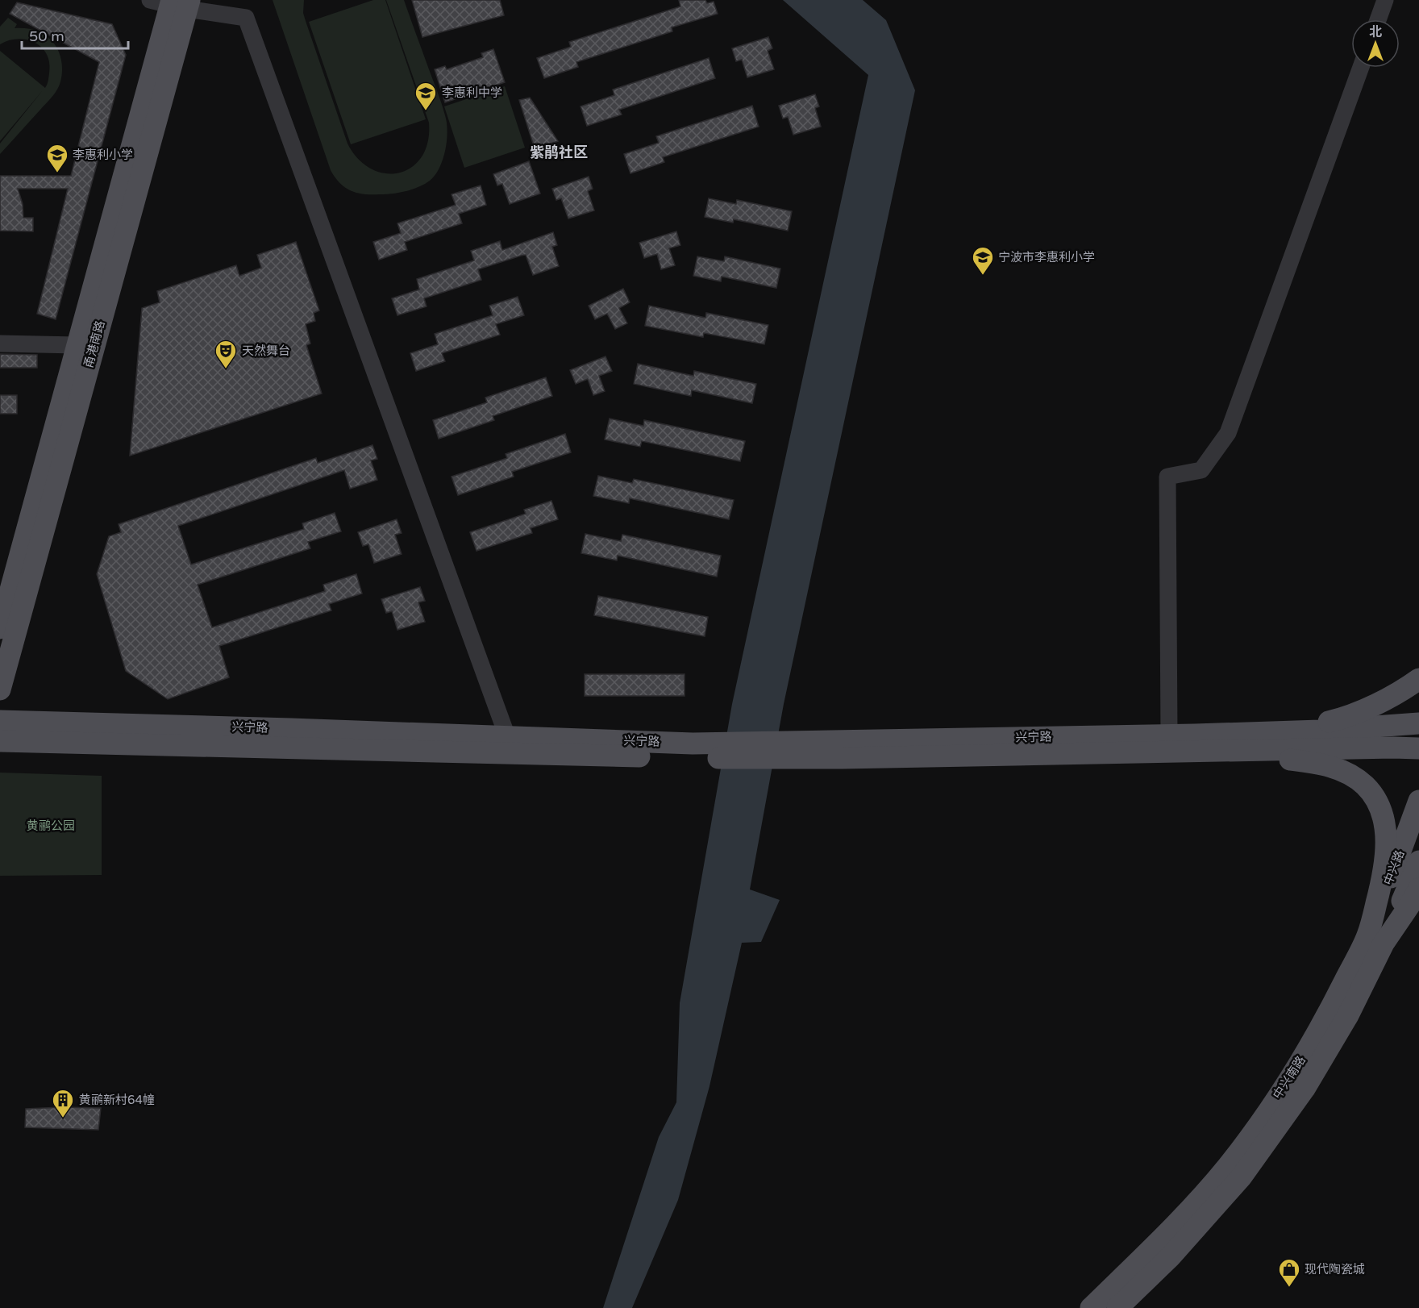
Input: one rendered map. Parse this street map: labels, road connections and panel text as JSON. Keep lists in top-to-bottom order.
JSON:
{
  "streets": {
    "main road": [
      "甬港南路",
      "兴宁路",
      "中兴路",
      "中兴南路"
    ]
  },
  "crossings": [
    ["兴宁路", "中兴南路"],
    ["中兴路", "中兴南路"]
  ],
  "districts": ["紫鹃社区"],
  "parks": ["黄鹂公园"],
  "places": {
    "school or university": ["李惠利中学", "李惠利小学", "宁波市李惠利小学"],
    "theatre": ["天然舞台"],
    "building": ["黄鹂新村64幢"],
    "shop": ["现代陶瓷城"]
  },
  "scale_bar": "50 m",
  "north": "top"
}
